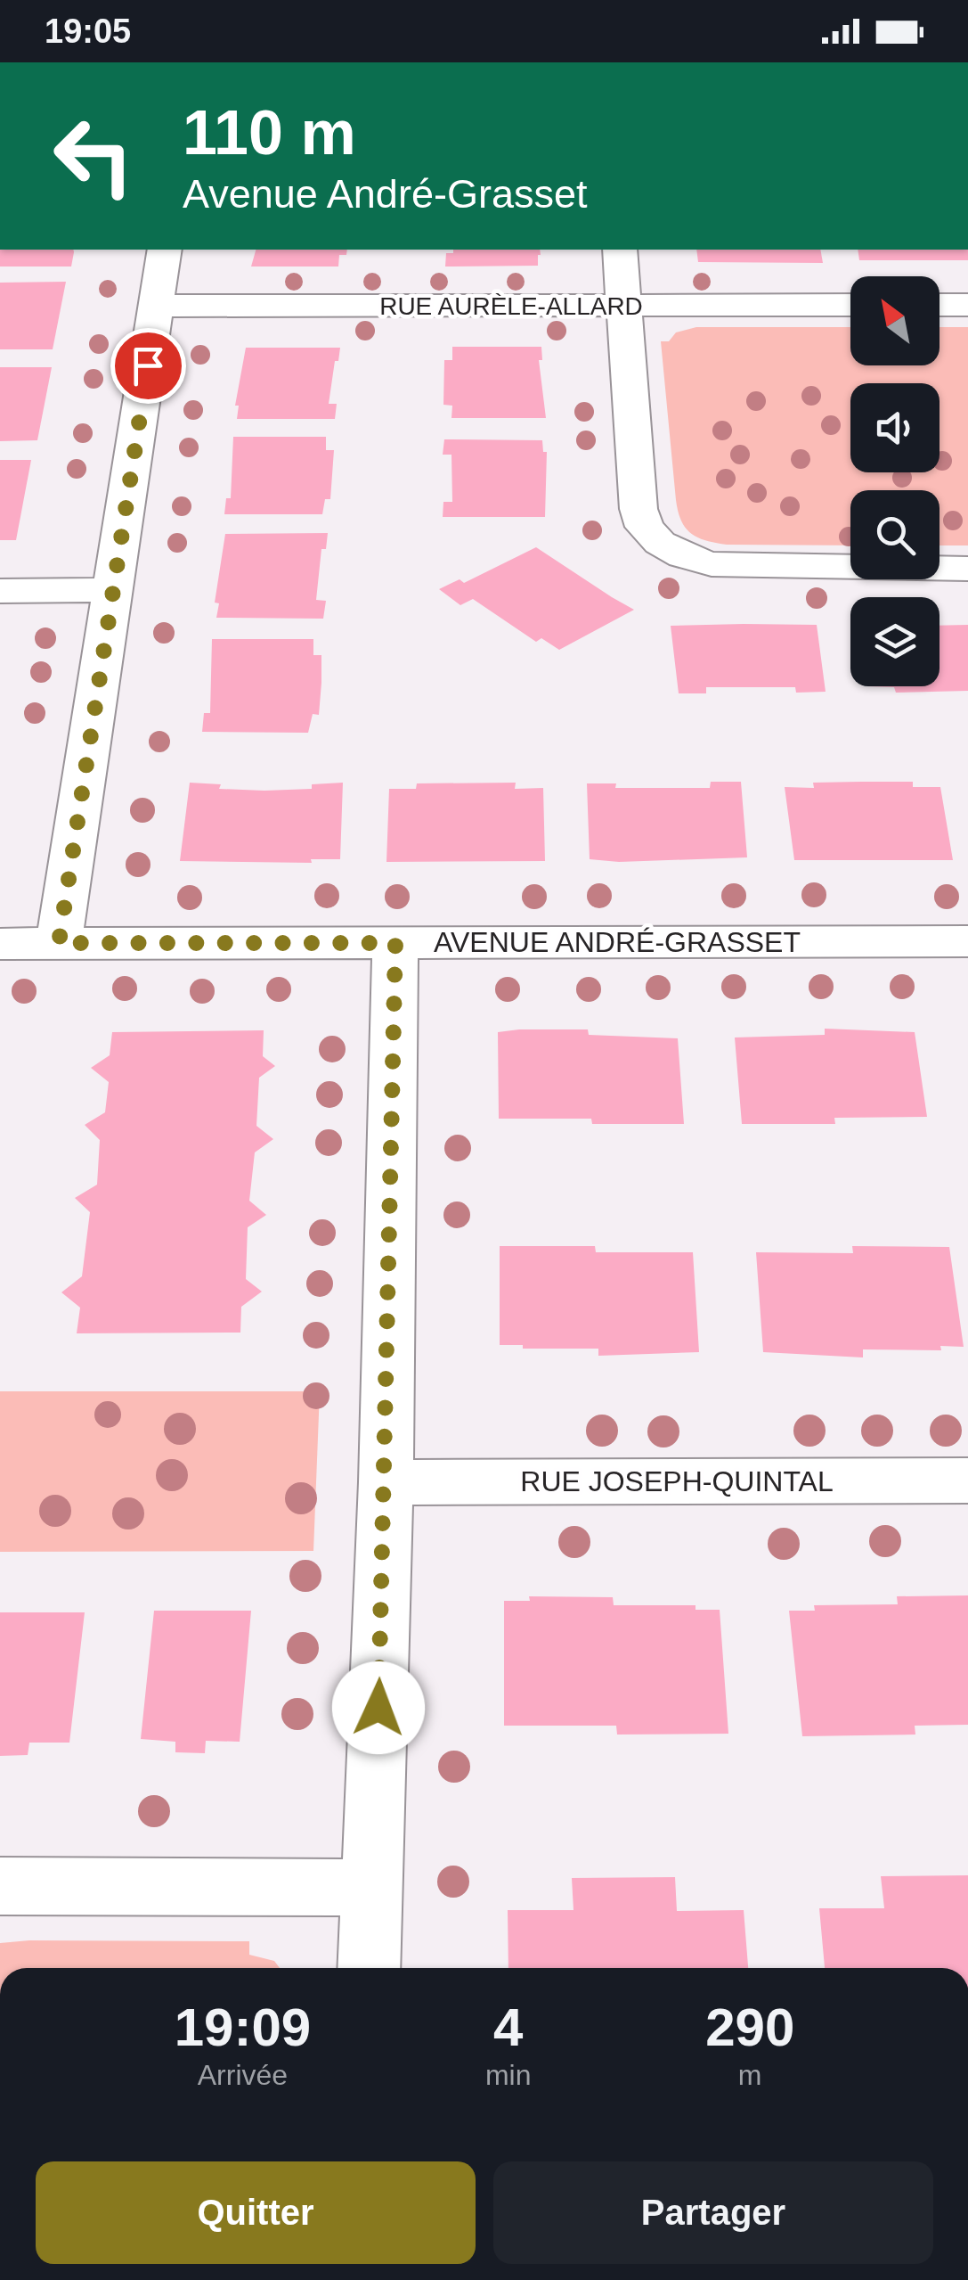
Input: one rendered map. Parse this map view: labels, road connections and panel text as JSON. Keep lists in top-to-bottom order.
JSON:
{
  "streets": {
    "street": ["RUE AURÈLE-ALLARD", "AVENUE ANDRÉ-GRASSET", "RUE JOSEPH-QUINTAL"]
  },
  "north": "top left",
  "page": {
    "status": "19:05",
    "turn": ["110 m", "Avenue André-Grasset"],
    "eta": [
      "19:09",
      "Arrivée",
      "4",
      "min",
      "290",
      "m"
    ],
    "buttons": ["Quitter", "Partager"]
  }
}
